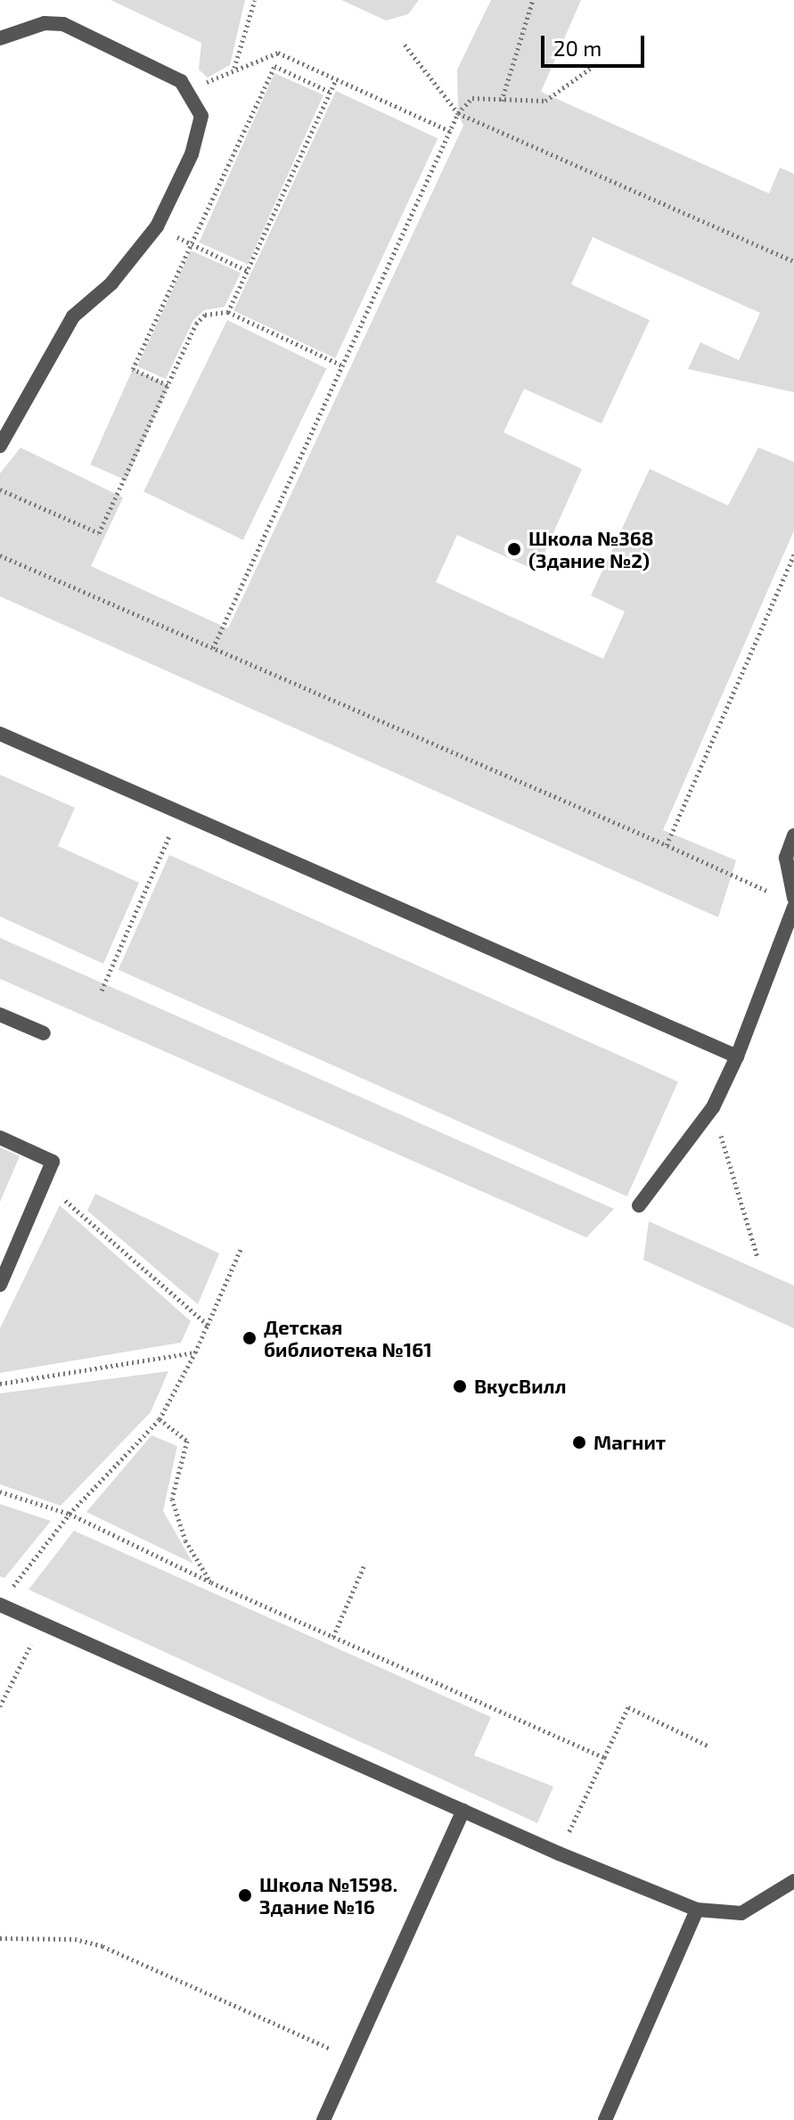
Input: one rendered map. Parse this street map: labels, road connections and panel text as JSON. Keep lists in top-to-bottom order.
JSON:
{
  "places": [
    "Школа №368 (Здание №2)",
    "Детская библиотека №161",
    "ВкусВилл",
    "Магнит",
    "Школа №1598. Здание №16"
  ],
  "scale_bar": "20 m"
}
